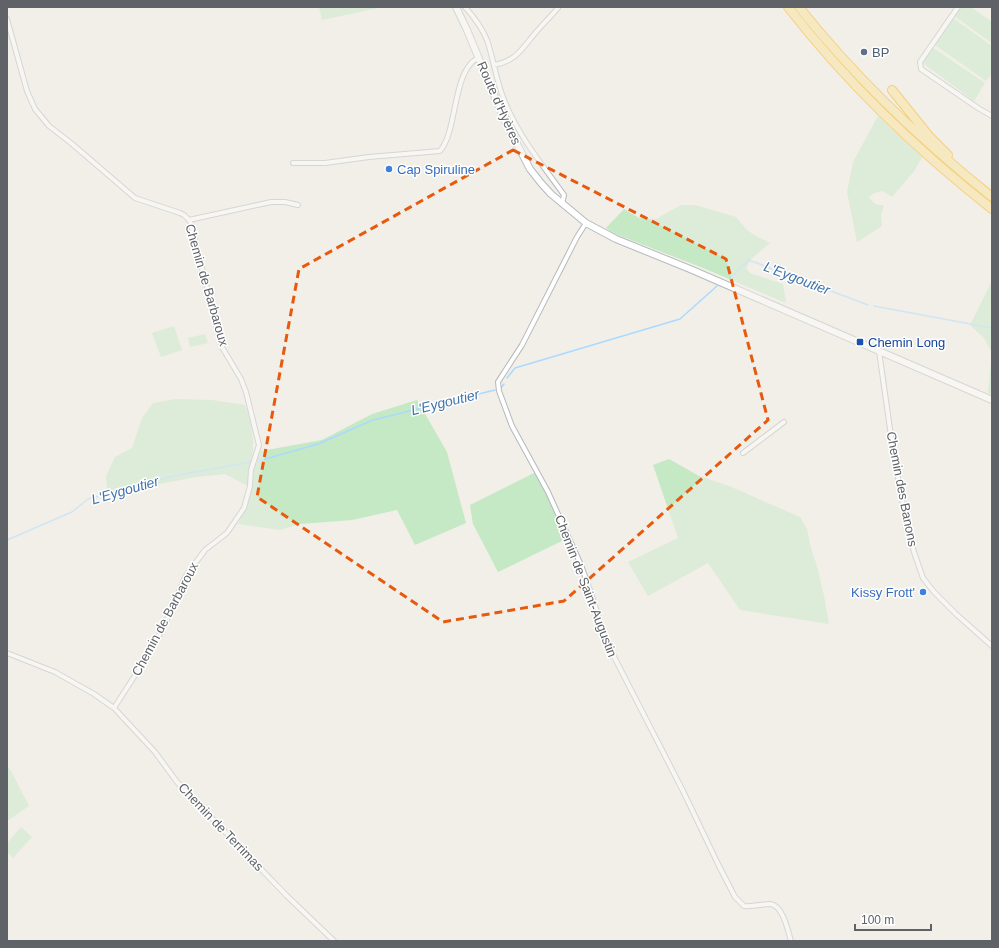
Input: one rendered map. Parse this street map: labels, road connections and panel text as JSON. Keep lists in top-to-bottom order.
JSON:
{
  "streets": {
    "main road": ["Route d'Hyères"],
    "street": [
      "Chemin de Barbaroux",
      "Chemin des Banons",
      "Chemin de Saint-Augustin",
      "Chemin de Terrimas"
    ]
  },
  "crossings": [
    ["Chemin de Barbaroux", "Chemin de Terrimas"]
  ],
  "water": ["L'Eygoutier"],
  "places": {
    "other": ["BP", "Cap Spiruline", "Kissy Frott'"],
    "transit": ["Chemin Long"]
  },
  "scale_bar": "100 m"
}
